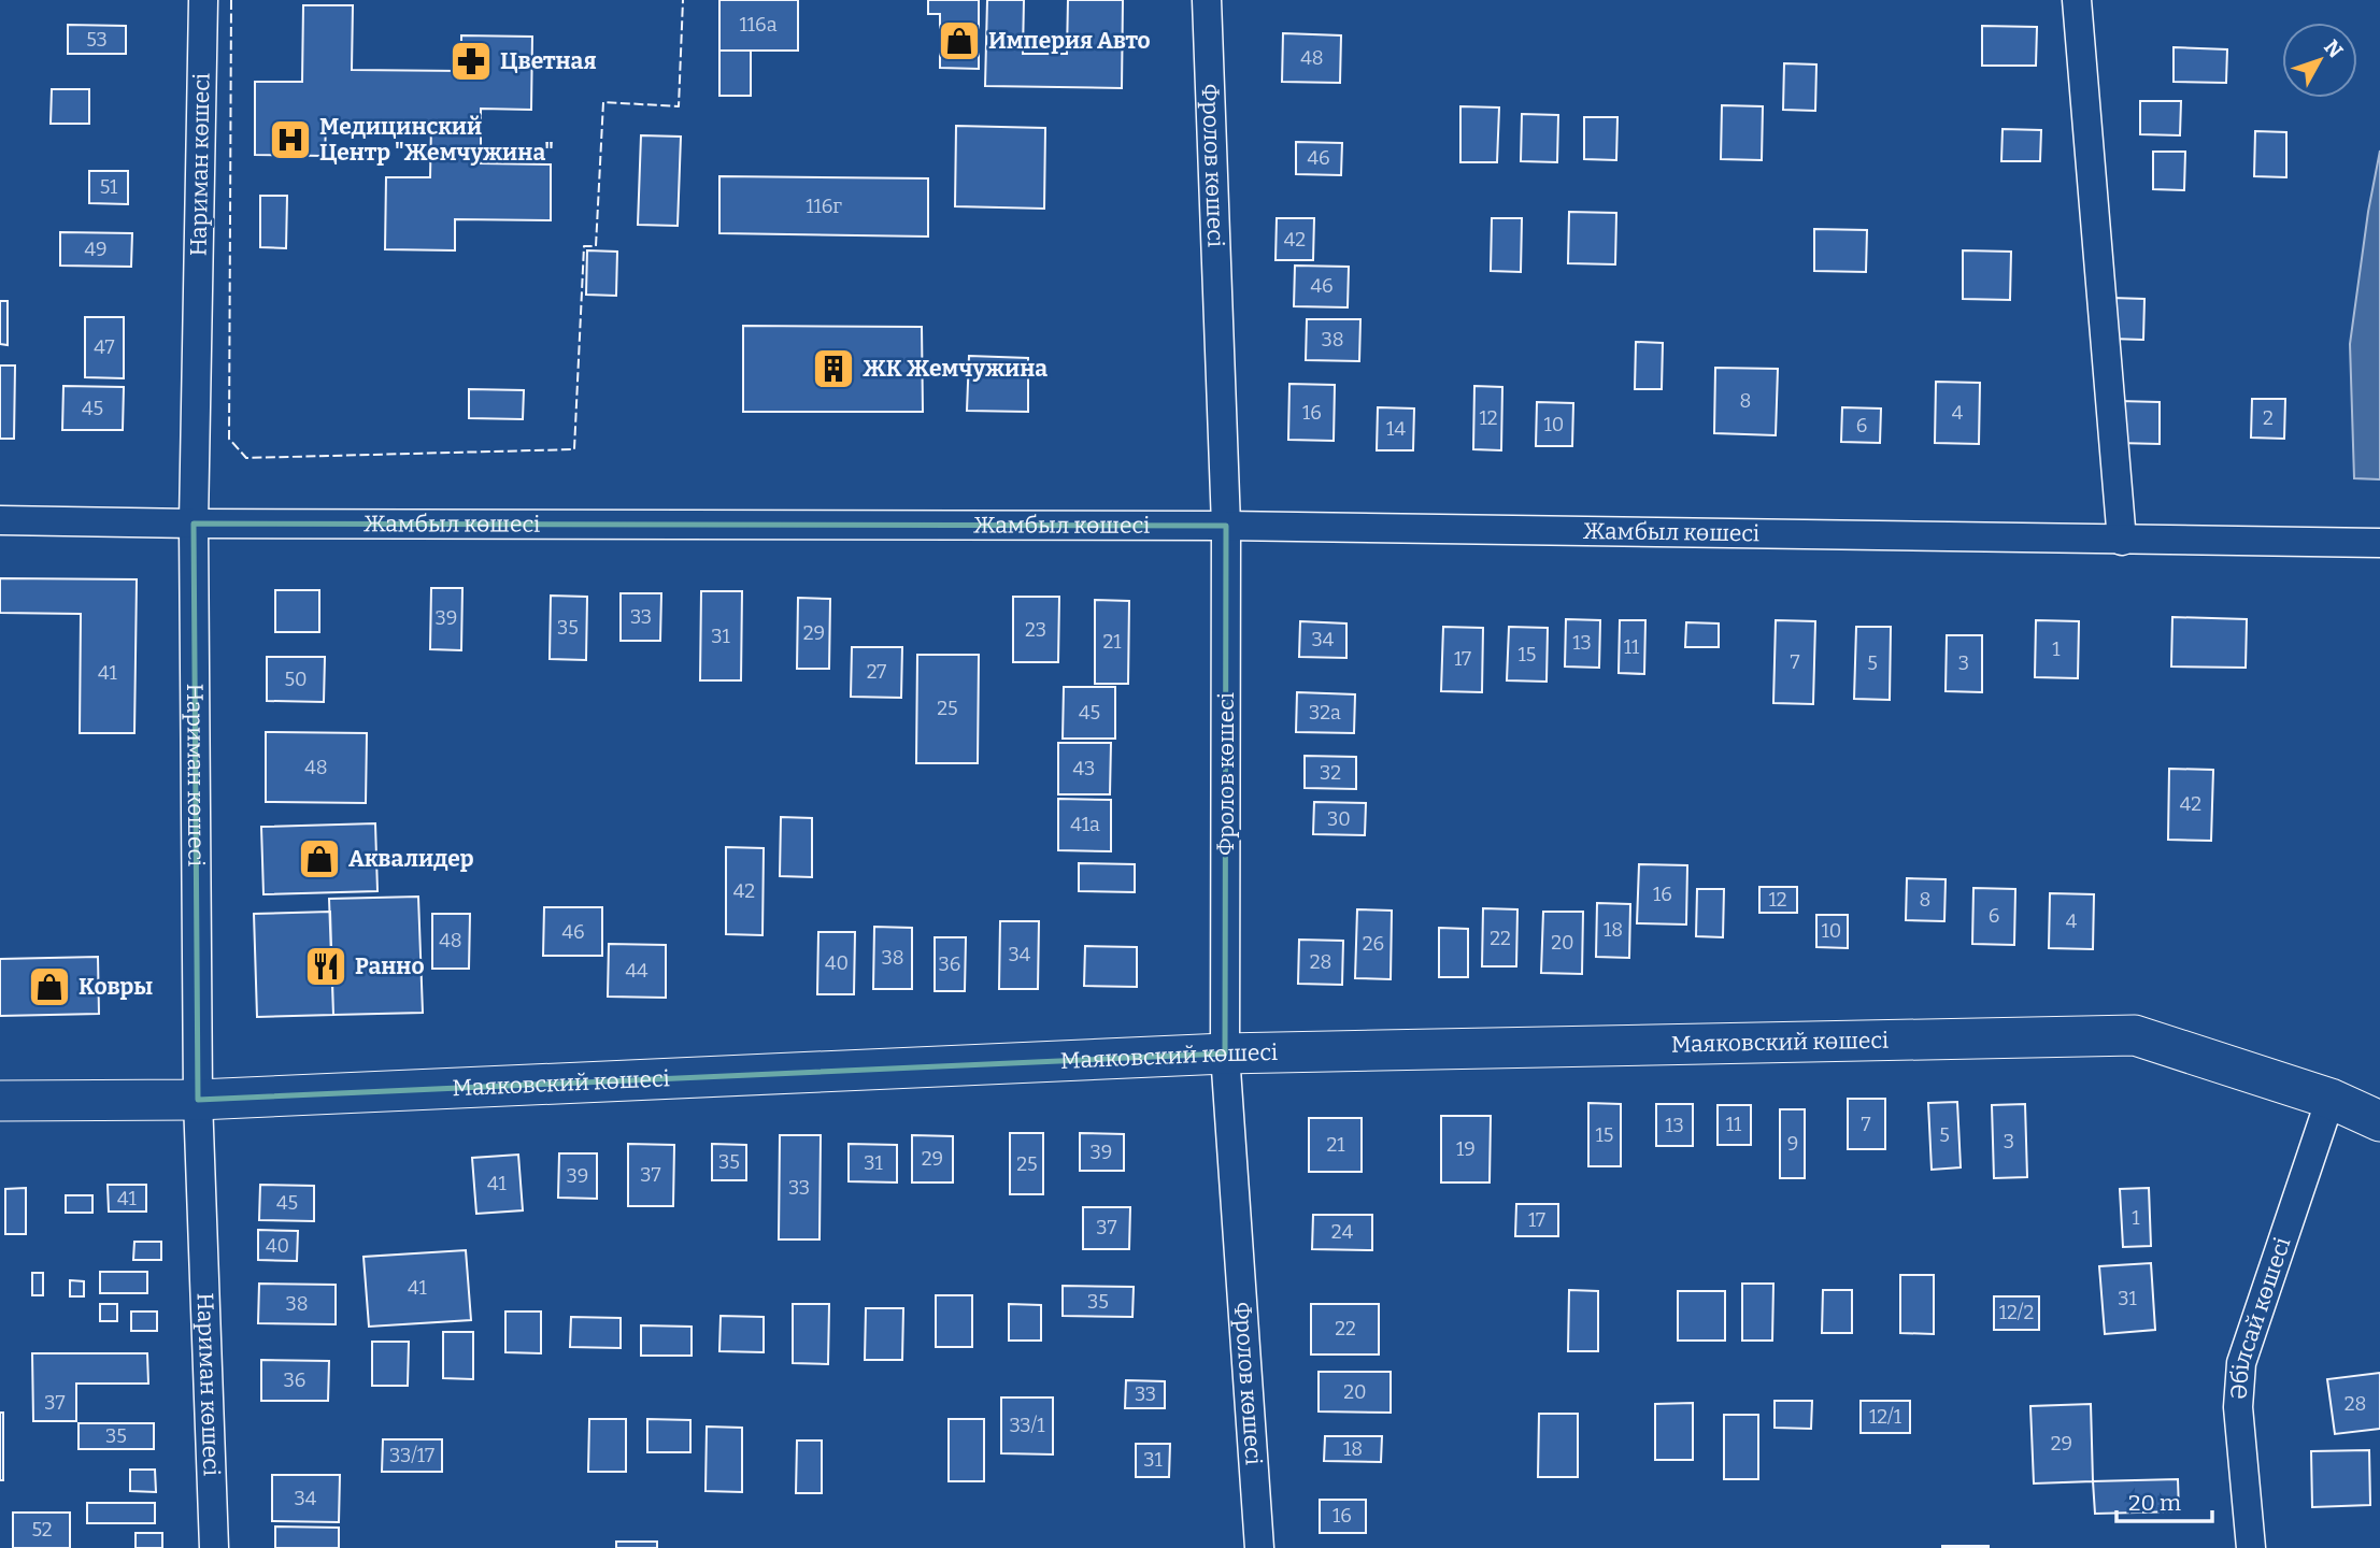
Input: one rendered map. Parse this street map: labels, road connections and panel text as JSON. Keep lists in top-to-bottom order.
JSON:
{
  "streets": {
    "main road": ["Маяковский көшесі"],
    "street": [
      "Нариман көшесі",
      "Фролов көшесі",
      "Жамбыл көшесі",
      "Әбілсай көшесі"
    ]
  },
  "crossings": [
    ["Нариман көшесі", "Жамбыл көшесі"],
    ["Нариман көшесі", "Маяковский көшесі"],
    ["Фролов көшесі", "Жамбыл көшесі"],
    ["Фролов көшесі", "Маяковский көшесі"],
    ["Маяковский көшесі", "Әбілсай көшесі"]
  ],
  "places": {
    "shop": ["Империя Авто", "Аквалидер", "Ковры"],
    "pharmacy": ["Цветная"],
    "hospital": ["Медицинский Центр \"Жемчужина\""],
    "building": ["ЖК Жемчужина"],
    "restaurant": ["Ранно"]
  },
  "house_numbers": [
    "116а",
    "53",
    "48",
    "46",
    "51",
    "116г",
    "42",
    "49",
    "46",
    "38",
    "47",
    "8",
    "45",
    "16",
    "4",
    "12",
    "2",
    "10",
    "6",
    "14",
    "33",
    "39",
    "35",
    "23",
    "29",
    "31",
    "34",
    "21",
    "13",
    "11",
    "1",
    "15",
    "17",
    "7",
    "5",
    "3",
    "27",
    "41",
    "50",
    "25",
    "45",
    "32а",
    "48",
    "43",
    "32",
    "42",
    "30",
    "41а",
    "42",
    "16",
    "12",
    "8",
    "6",
    "4",
    "18",
    "10",
    "46",
    "22",
    "48",
    "20",
    "26",
    "34",
    "38",
    "28",
    "40",
    "36",
    "44",
    "11",
    "7",
    "13",
    "15",
    "5",
    "3",
    "9",
    "21",
    "19",
    "39",
    "29",
    "35",
    "31",
    "25",
    "37",
    "39",
    "41",
    "33",
    "41",
    "45",
    "1",
    "17",
    "37",
    "24",
    "40",
    "41",
    "31",
    "35",
    "38",
    "12/2",
    "22",
    "36",
    "20",
    "33",
    "37",
    "28",
    "12/1",
    "33/1",
    "35",
    "29",
    "18",
    "33/17",
    "31",
    "34",
    "16",
    "52"
  ],
  "scale_bar": "20 m",
  "north": "top right"
}
